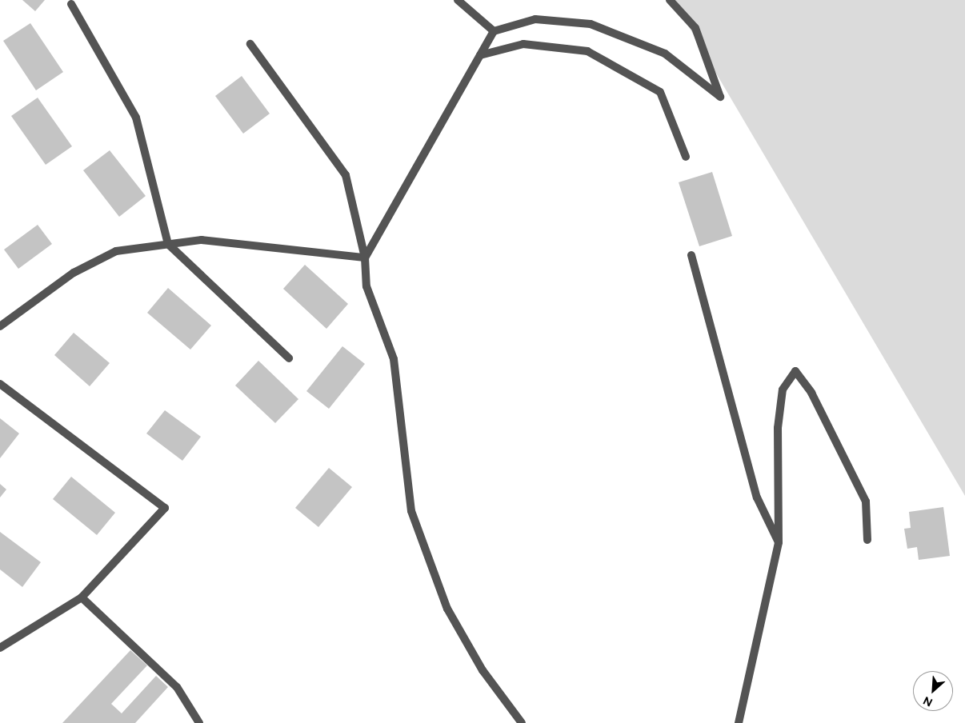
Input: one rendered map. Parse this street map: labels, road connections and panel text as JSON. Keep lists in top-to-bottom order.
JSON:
{
  "north": "bottom left"
}
